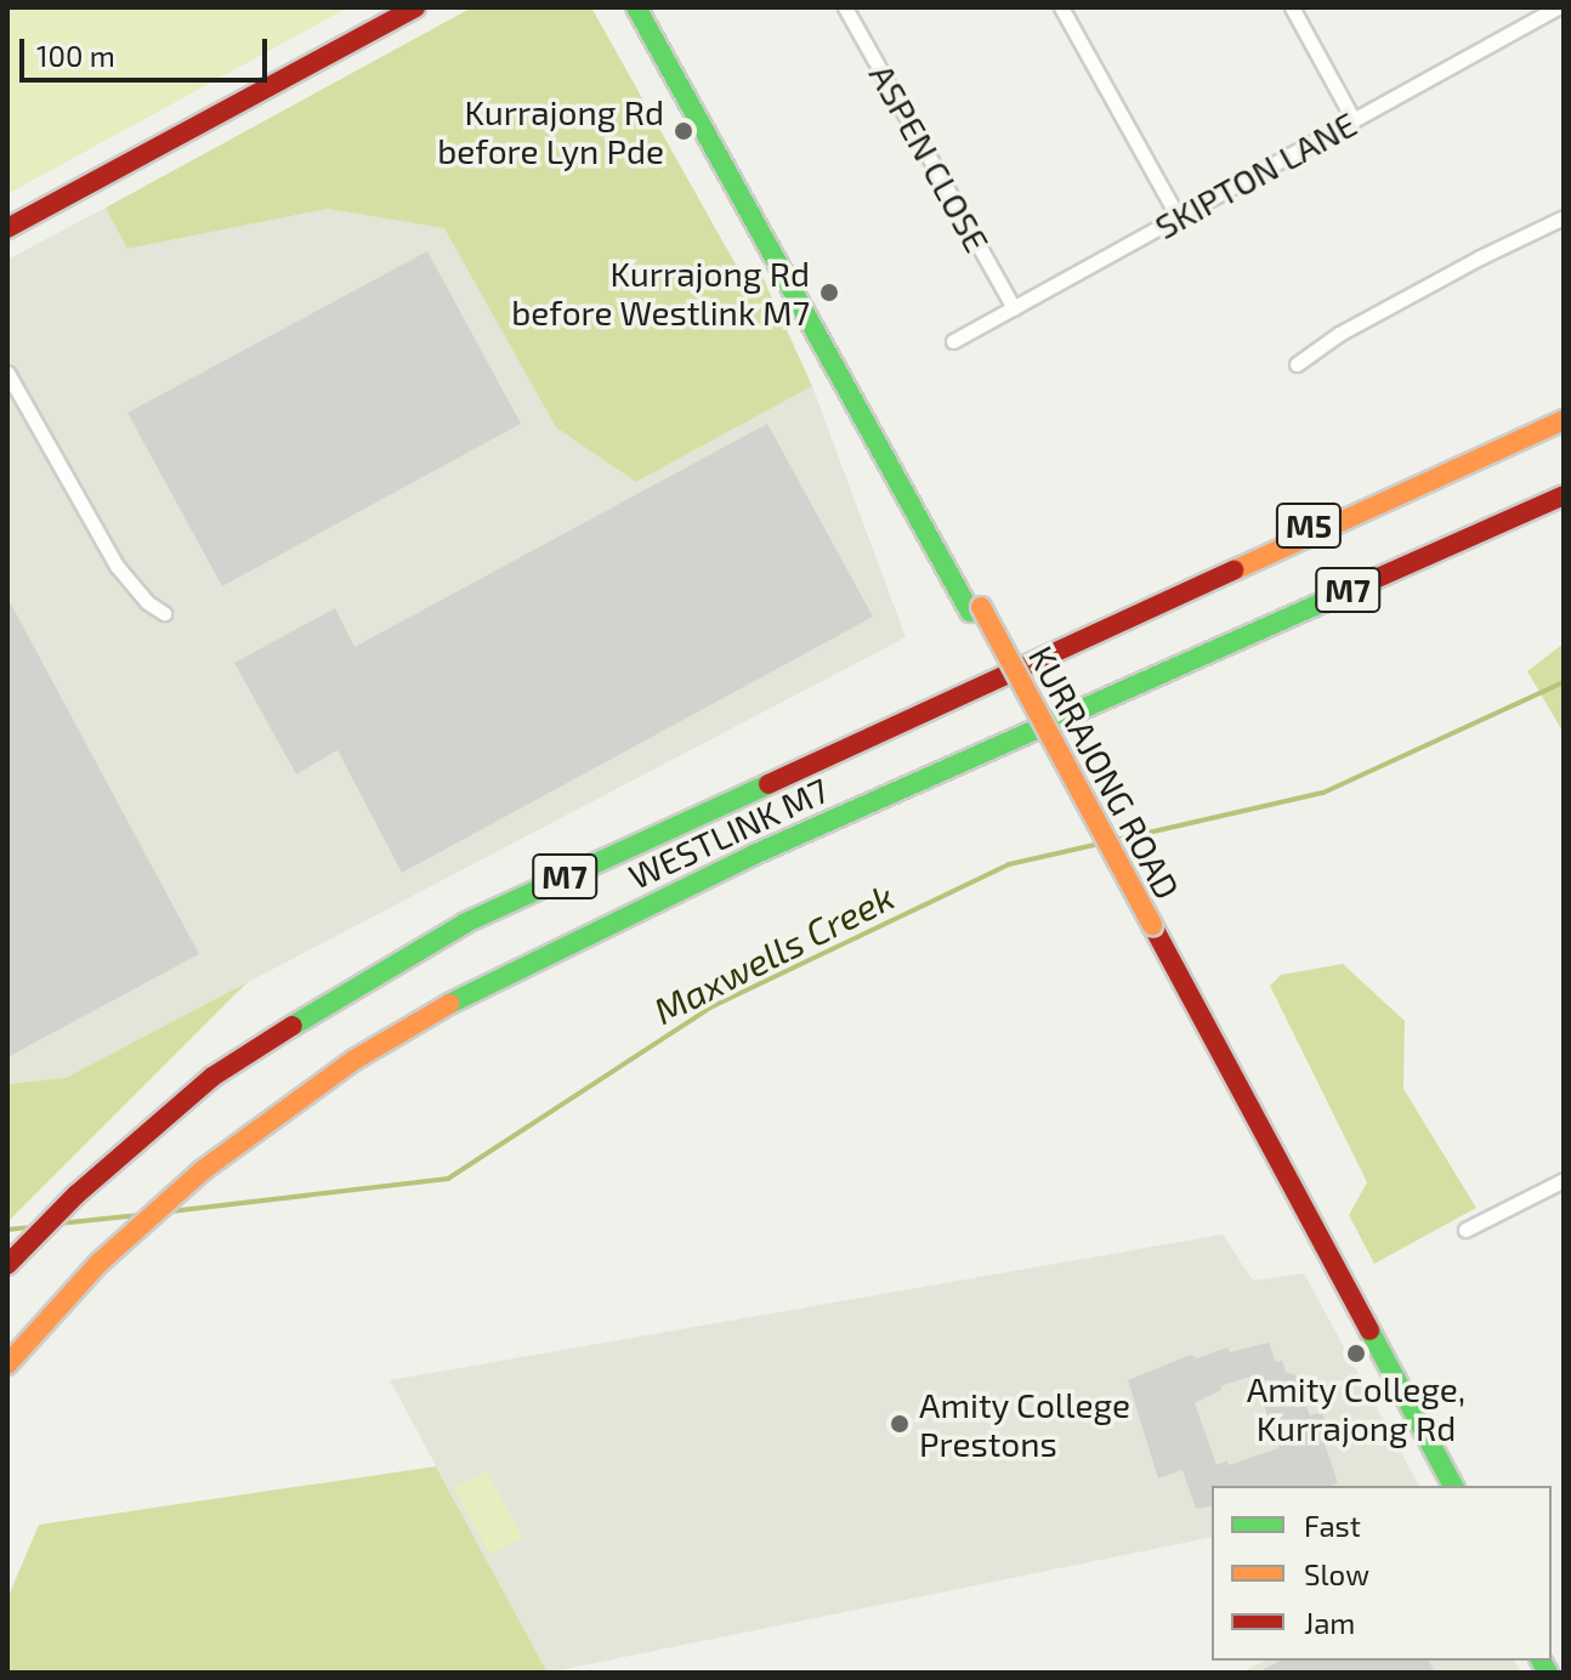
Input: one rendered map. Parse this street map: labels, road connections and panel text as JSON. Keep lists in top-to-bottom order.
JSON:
{
  "streets": {
    "main road": [
      "M5",
      "M7",
      "KURRAJONG ROAD",
      "WESTLINK M7"
    ],
    "street": ["ASPEN CLOSE", "SKIPTON LANE"]
  },
  "crossings": [
    ["ASPEN CLOSE", "SKIPTON LANE"],
    ["M5", "WESTLINK M7"],
    ["M7", "WESTLINK M7"]
  ],
  "water": ["Maxwells Creek"],
  "places": [
    "Kurrajong Rd before Lyn Pde",
    "Kurrajong Rd before Westlink M7",
    "Amity College, Kurrajong Rd",
    "Amity College Prestons"
  ],
  "legend": ["Fast", "Slow", "Jam"],
  "scale_bar": "100 m"
}
